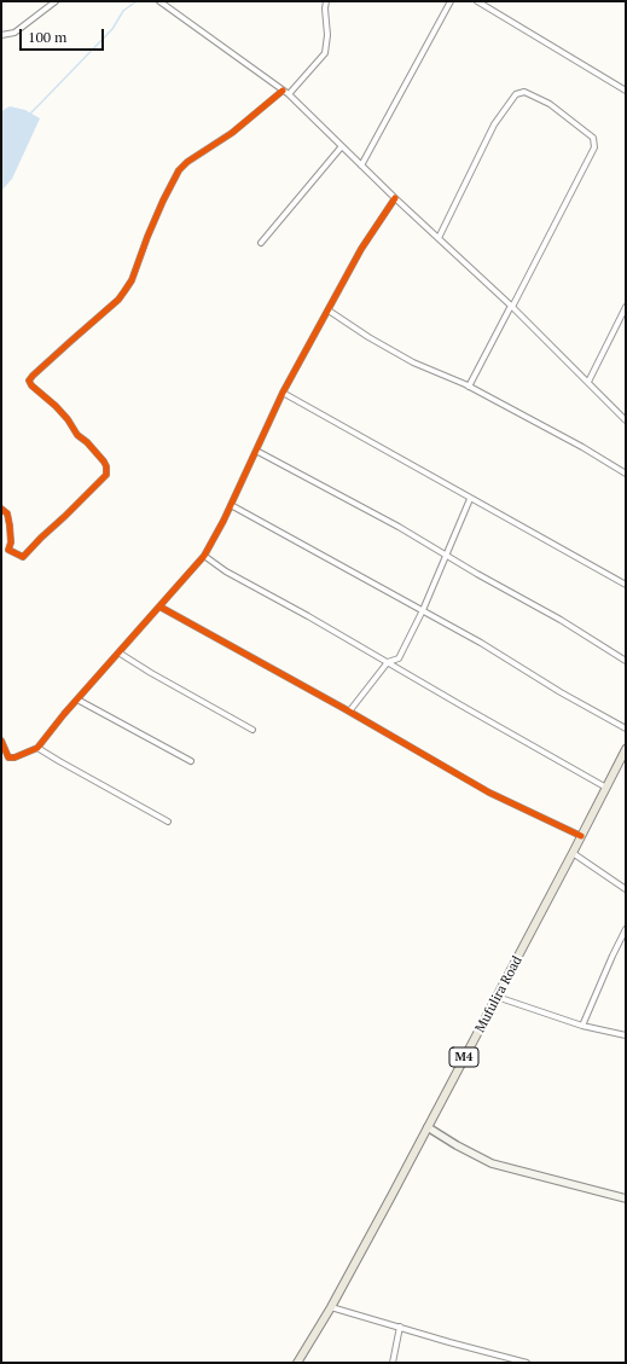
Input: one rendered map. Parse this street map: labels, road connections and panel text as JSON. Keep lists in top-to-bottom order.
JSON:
{
  "streets": {
    "main road": ["Mufulira Road", "M4"]
  },
  "scale_bar": "100 m"
}
